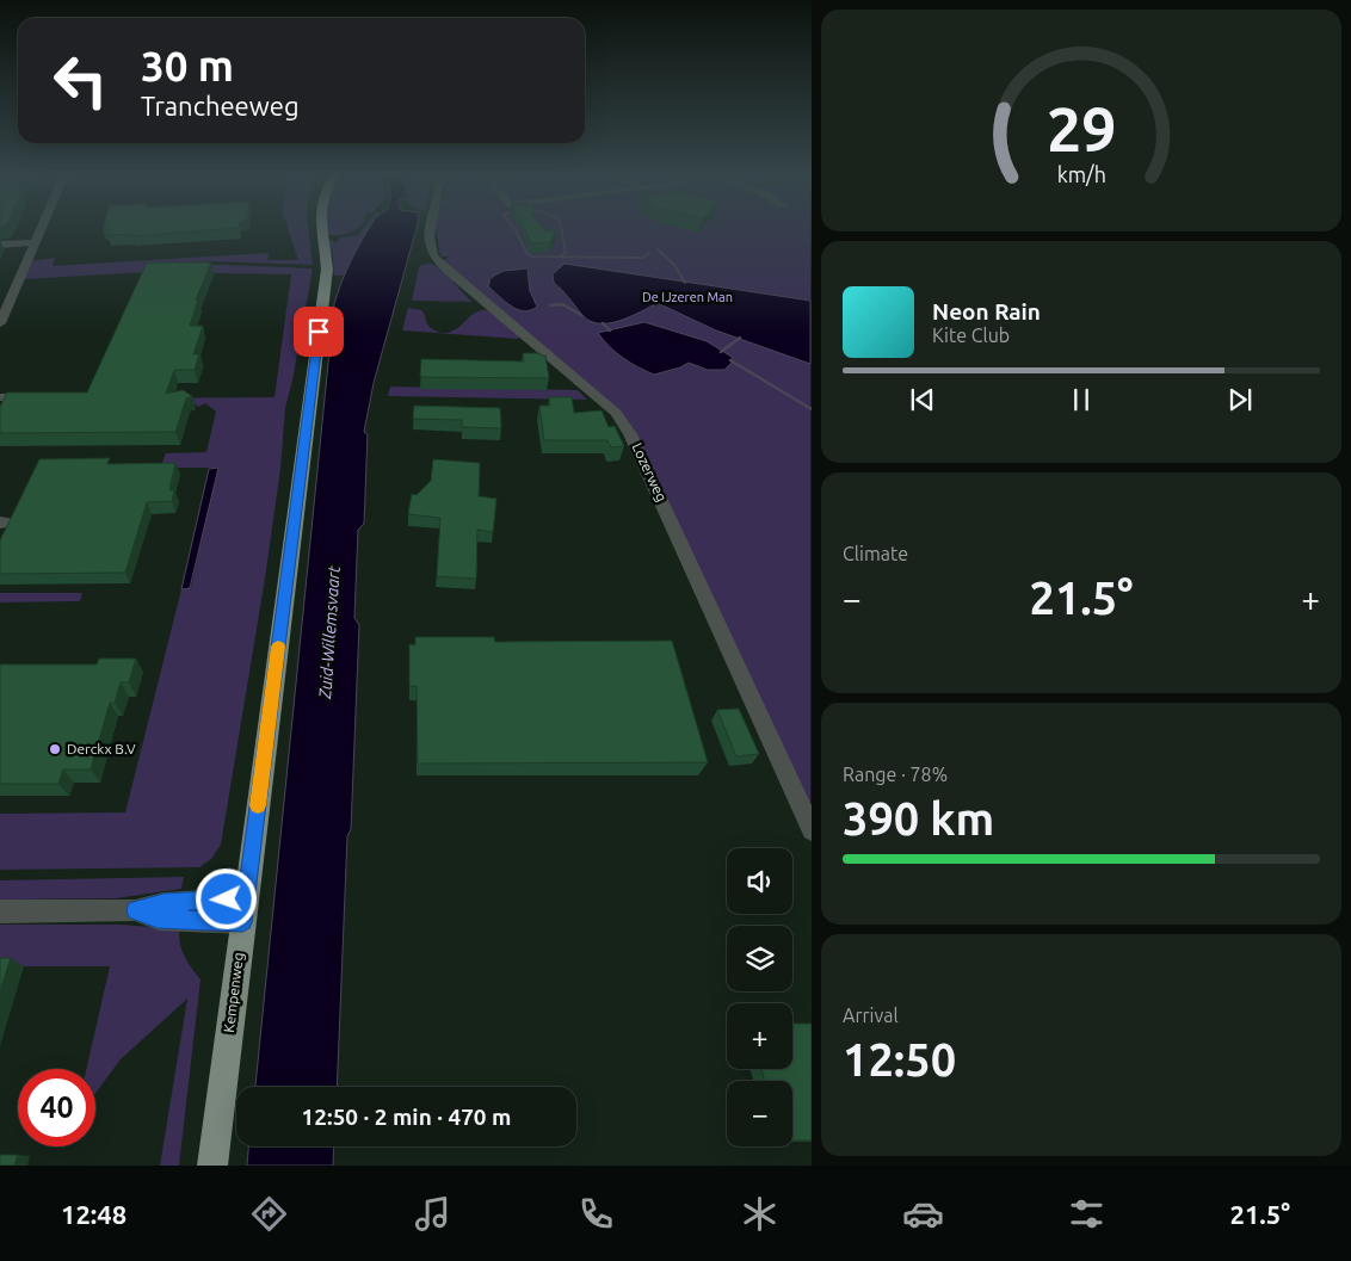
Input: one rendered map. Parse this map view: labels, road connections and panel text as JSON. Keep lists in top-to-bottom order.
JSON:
{
  "streets": {
    "main road": ["Kempenweg"],
    "street": ["Lozerweg"]
  },
  "water": ["Zuid-Willemsvaart"],
  "parks": ["De IJzeren Man"],
  "places": ["Derckx B.V"],
  "page": {
    "turn": ["30 m", "Trancheeweg"],
    "song": ["Neon Rain", "Kite Club"],
    "tile": [
      "Climate",
      ["Range · 78%", "390 km"],
      ["Arrival", "12:50"]
    ],
    "heat": ["−", "21.5°", "+"],
    "map_buttons": ["+", "−"],
    "limit": "40",
    "trip": "12:50 · 2 min · 470 m",
    "tabs": ["12:48", "21.5°"],
    "gauge": ["29", "km/h"]
  }
}
